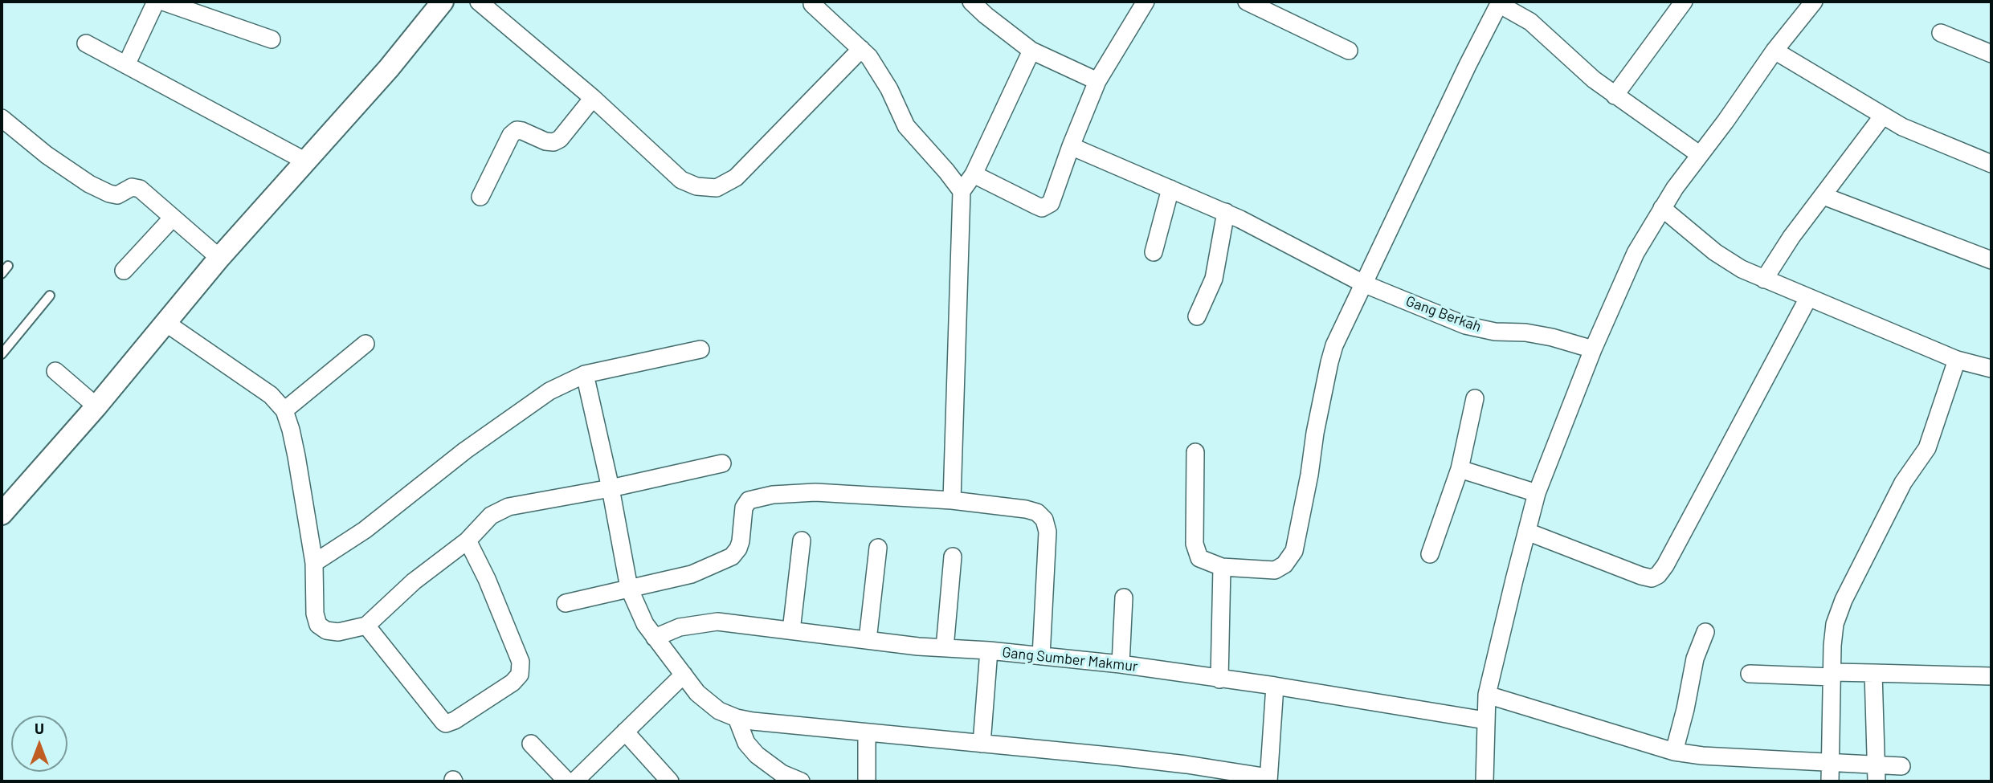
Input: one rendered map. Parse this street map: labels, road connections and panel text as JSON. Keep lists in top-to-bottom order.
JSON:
{
  "streets": {
    "street": ["Gang Berkah", "Gang Sumber Makmur"]
  },
  "north": "top"
}
